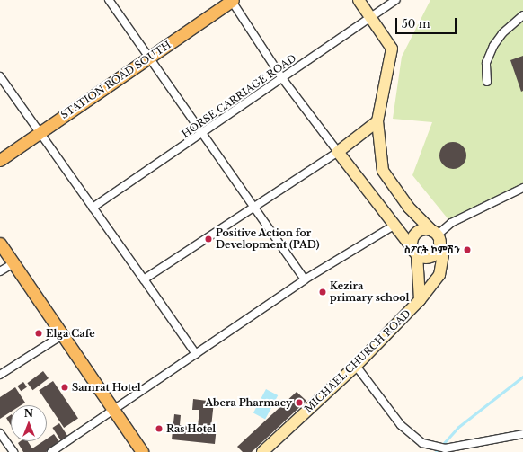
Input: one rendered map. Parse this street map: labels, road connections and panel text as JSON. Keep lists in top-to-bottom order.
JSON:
{
  "streets": {
    "main road": ["STATION ROAD SOUTH", "MICHAEL CHURCH ROAD"],
    "street": ["HORSE CARRIAGE ROAD"]
  },
  "places": [
    "Positive Action for Development (PAD)",
    "ስፖርት ኮምሽን",
    "Kezira primary school",
    "Elga Cafe",
    "Samrat Hotel",
    "Abera Pharmacy",
    "Ras Hotel"
  ],
  "scale_bar": "50 m",
  "north": "top"
}
